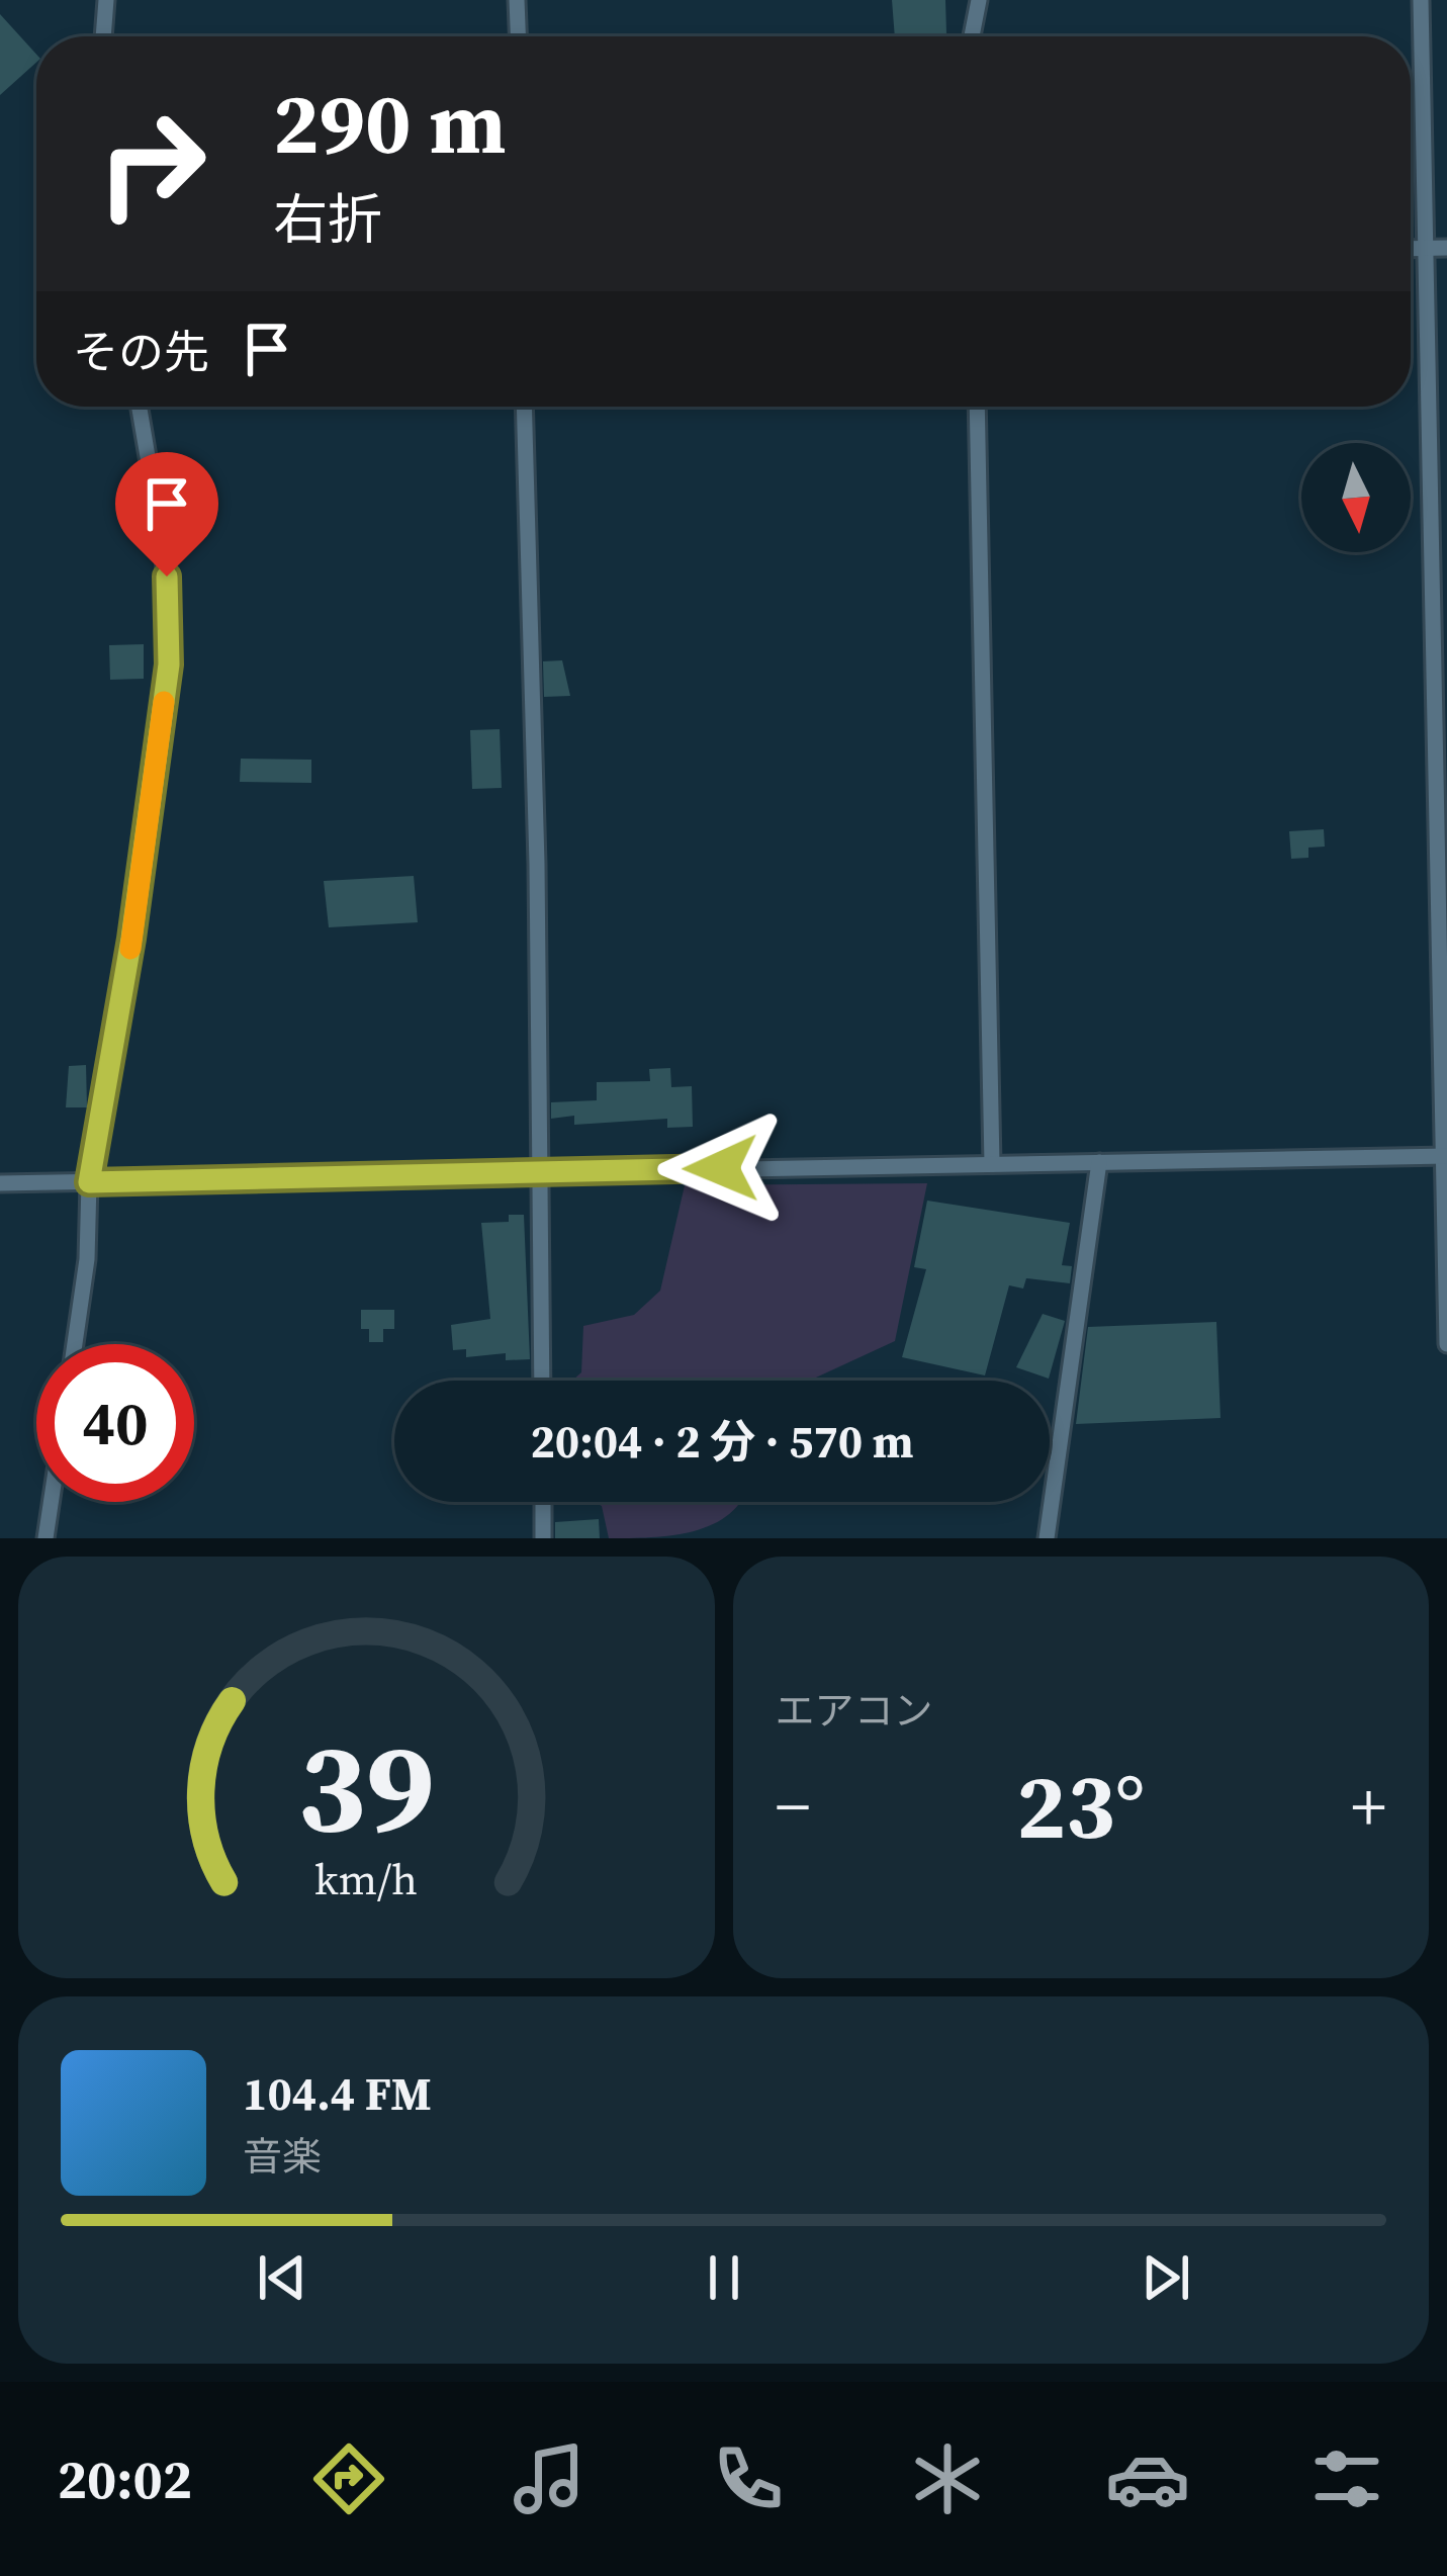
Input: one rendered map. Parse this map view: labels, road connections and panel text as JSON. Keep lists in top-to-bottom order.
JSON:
{
  "north": "bottom",
  "page": {
    "turn": ["290 m", "右折"],
    "then": "その先",
    "limit": "40",
    "trip": "20:04 · 2 分 · 570 m",
    "tile": "エアコン",
    "heat": ["−", "23°", "+"],
    "song": ["104.4 FM", "音楽"],
    "tabs": "20:02",
    "gauge": ["39", "km/h"]
  }
}
